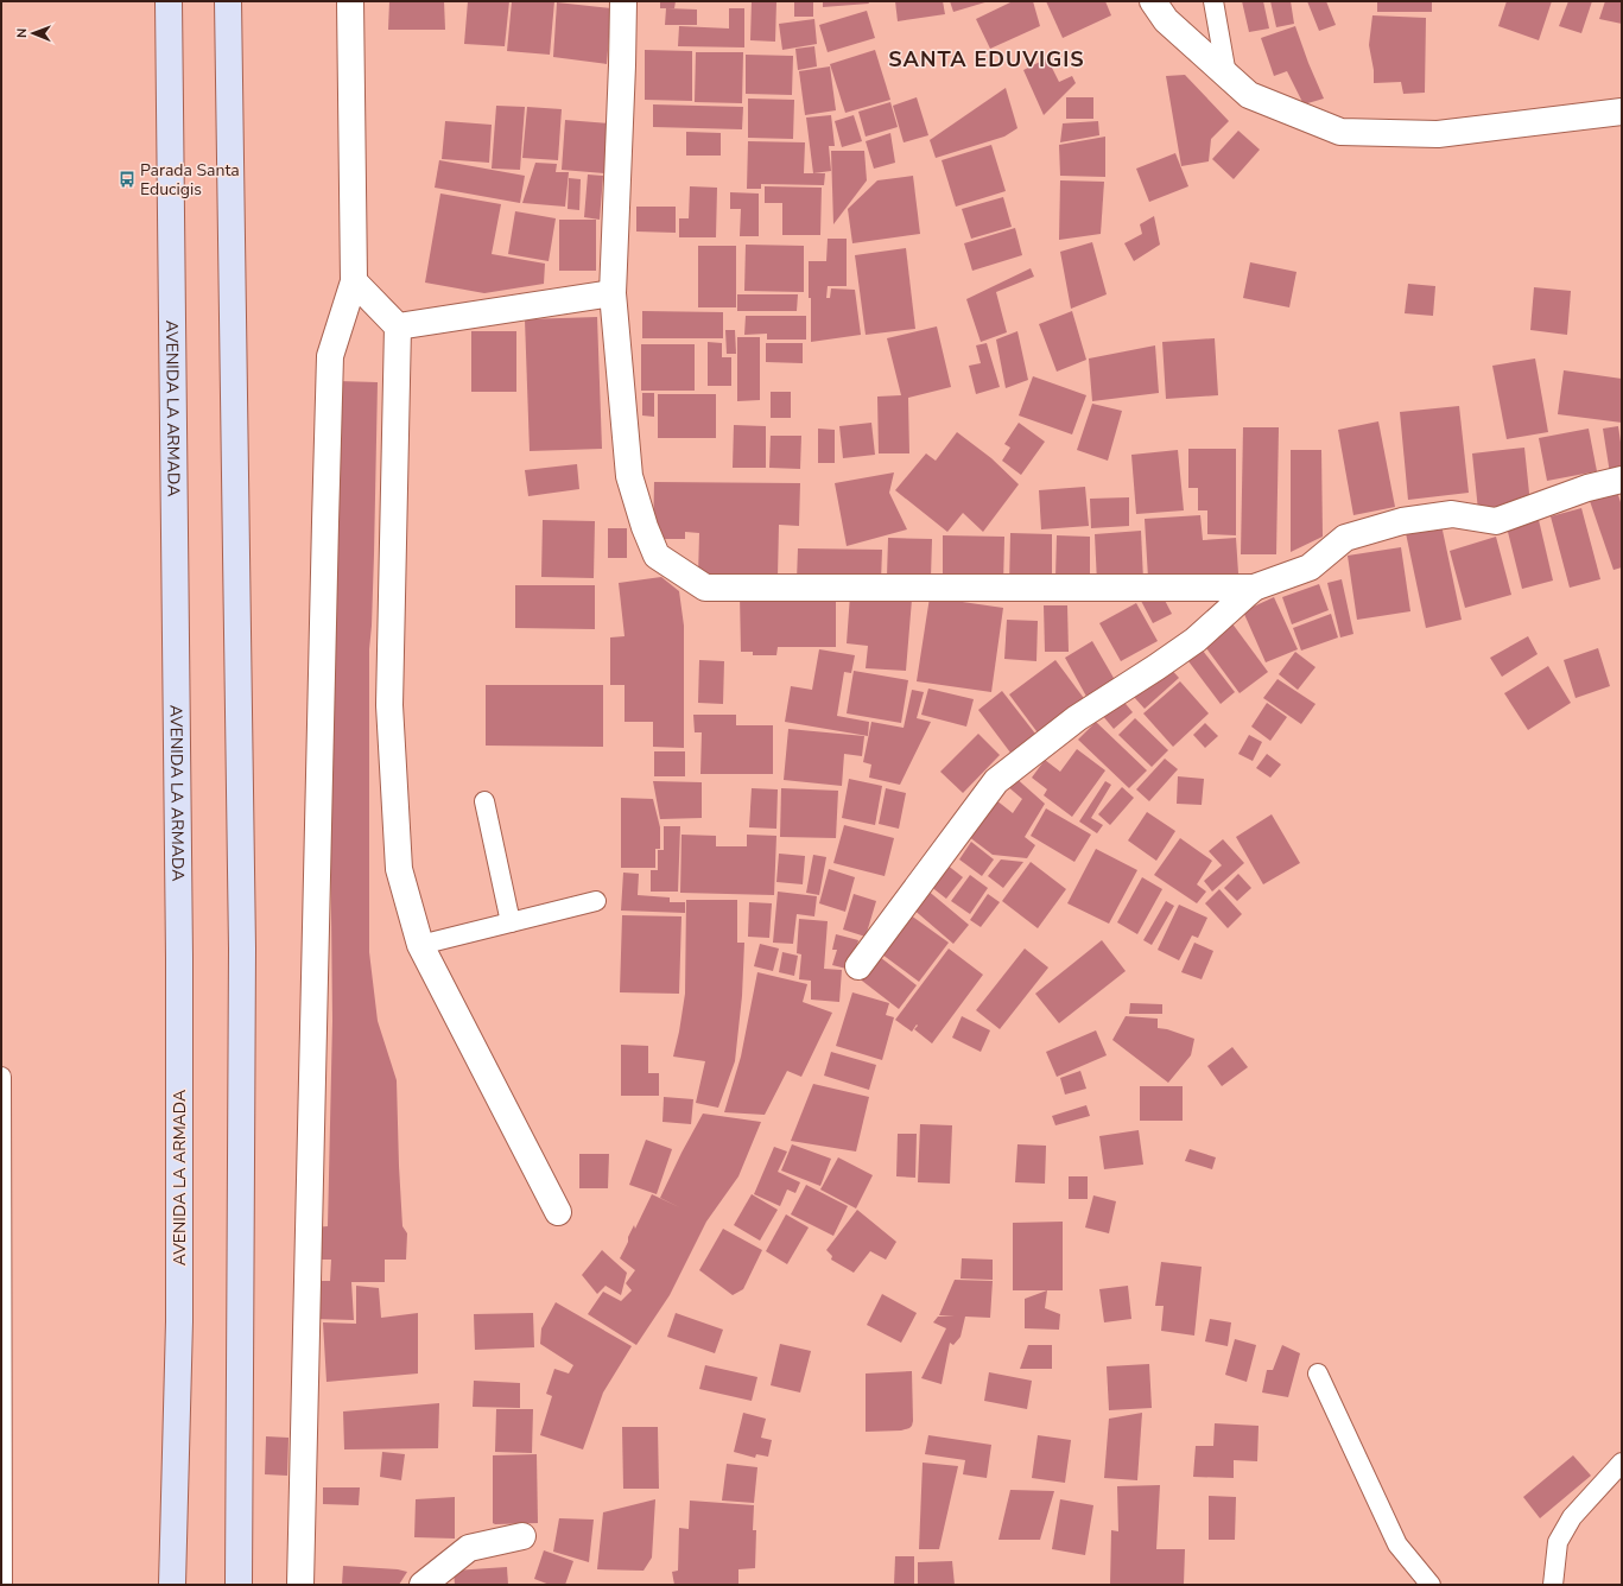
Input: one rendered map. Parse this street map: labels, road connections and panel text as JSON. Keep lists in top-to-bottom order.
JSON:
{
  "streets": {
    "main road": ["AVENIDA LA ARMADA"]
  },
  "districts": ["SANTA EDUVIGIS"],
  "places": {
    "bus stop": ["Parada Santa Educigis"]
  },
  "north": "left"
}
